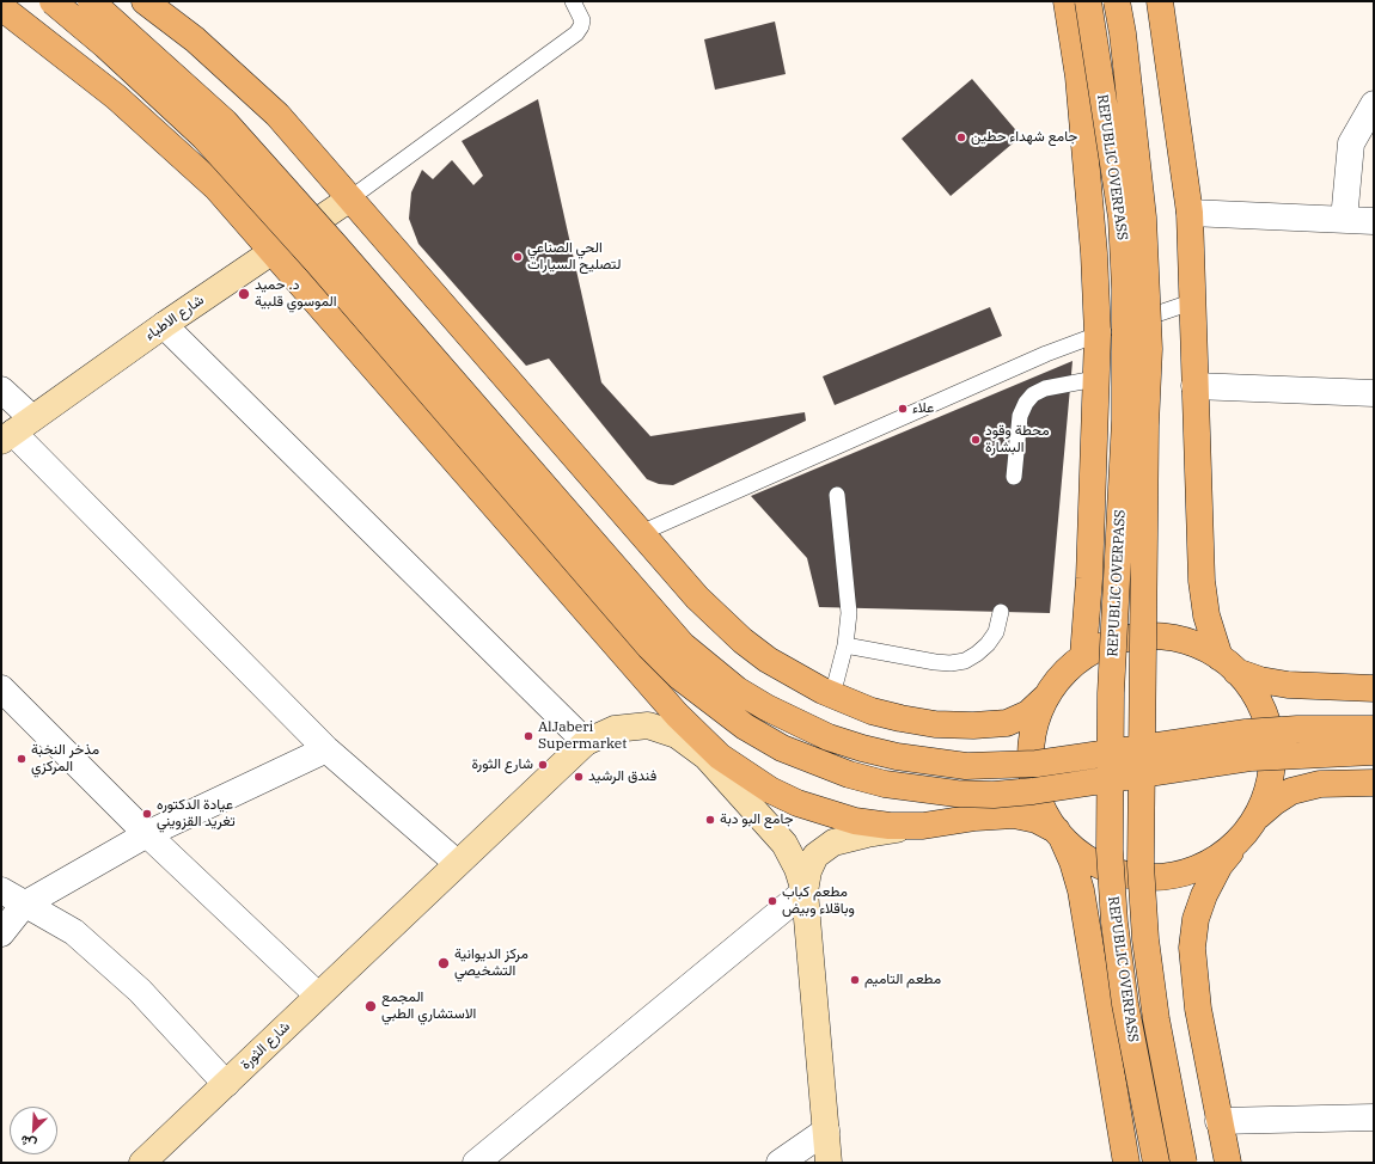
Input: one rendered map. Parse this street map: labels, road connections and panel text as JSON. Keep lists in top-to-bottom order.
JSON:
{
  "streets": {
    "main road": ["REPUBLIC OVERPASS"],
    "street": ["شارع الاطباء", "شارع الثورة"]
  },
  "places": [
    "جامع شهداء حطين",
    "الحي الصناعي لتصليح السيارات",
    "د. حميد الموسوي قلبية",
    "علاء",
    "محطة وقود البشارة",
    "AlJaberi Supermarket",
    "مذخر النخبة المركزي",
    "شارع الثورة",
    "فندق الرشيد",
    "عيادة الدكتوره تغريد القزويني",
    "جامع البو دبة",
    "مطعم كباب وباقلاء وبيض",
    "مركز الديوانية التشخيصي",
    "مطعم التاميم",
    "المجمع الاستشاري الطبي"
  ],
  "north": "bottom left"
}
